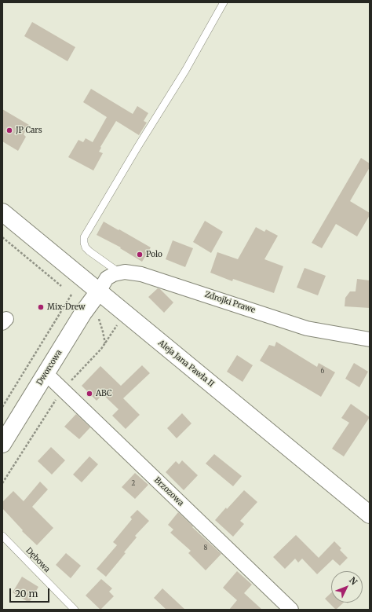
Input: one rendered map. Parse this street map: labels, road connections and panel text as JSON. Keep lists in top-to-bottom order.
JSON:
{
  "streets": {
    "main road": ["Aleja Jana Pawła II", "Dworcowa"],
    "street": ["Zdrojki Prawe", "Brzozowa"],
    "lane": ["Dębowa"]
  },
  "crossings": [
    ["Aleja Jana Pawła II", "Dworcowa"],
    ["Dworcowa", "Brzozowa"]
  ],
  "places": [
    "JP Cars",
    "Polo",
    "Mix-Drew",
    "ABC"
  ],
  "house_numbers": ["6", "2", "8"],
  "scale_bar": "20 m",
  "north": "top right"
}
